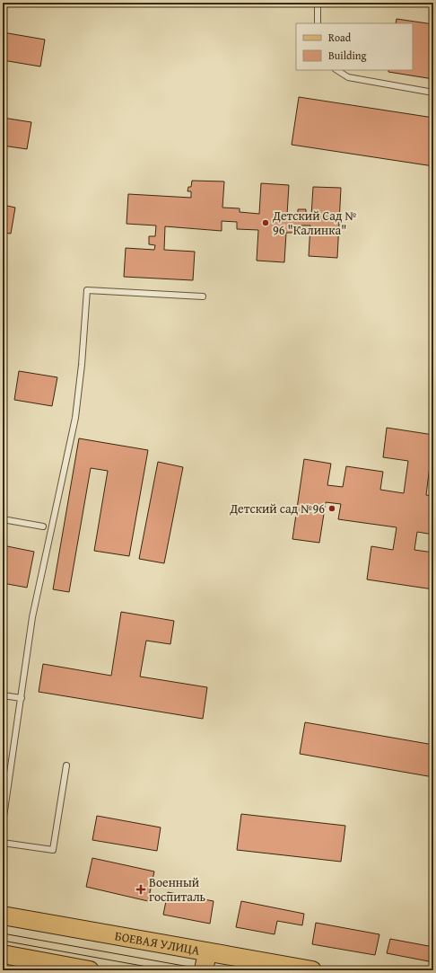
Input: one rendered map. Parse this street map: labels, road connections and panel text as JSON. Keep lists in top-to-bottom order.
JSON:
{
  "streets": {
    "main road": ["БОЕВАЯ УЛИЦА"]
  },
  "places": {
    "other": ["Детский Сад № 96 \"Калинка\"", "Детский сад №96"],
    "health": ["Военный госпиталь"]
  },
  "legend": ["Road", "Building"]
}
